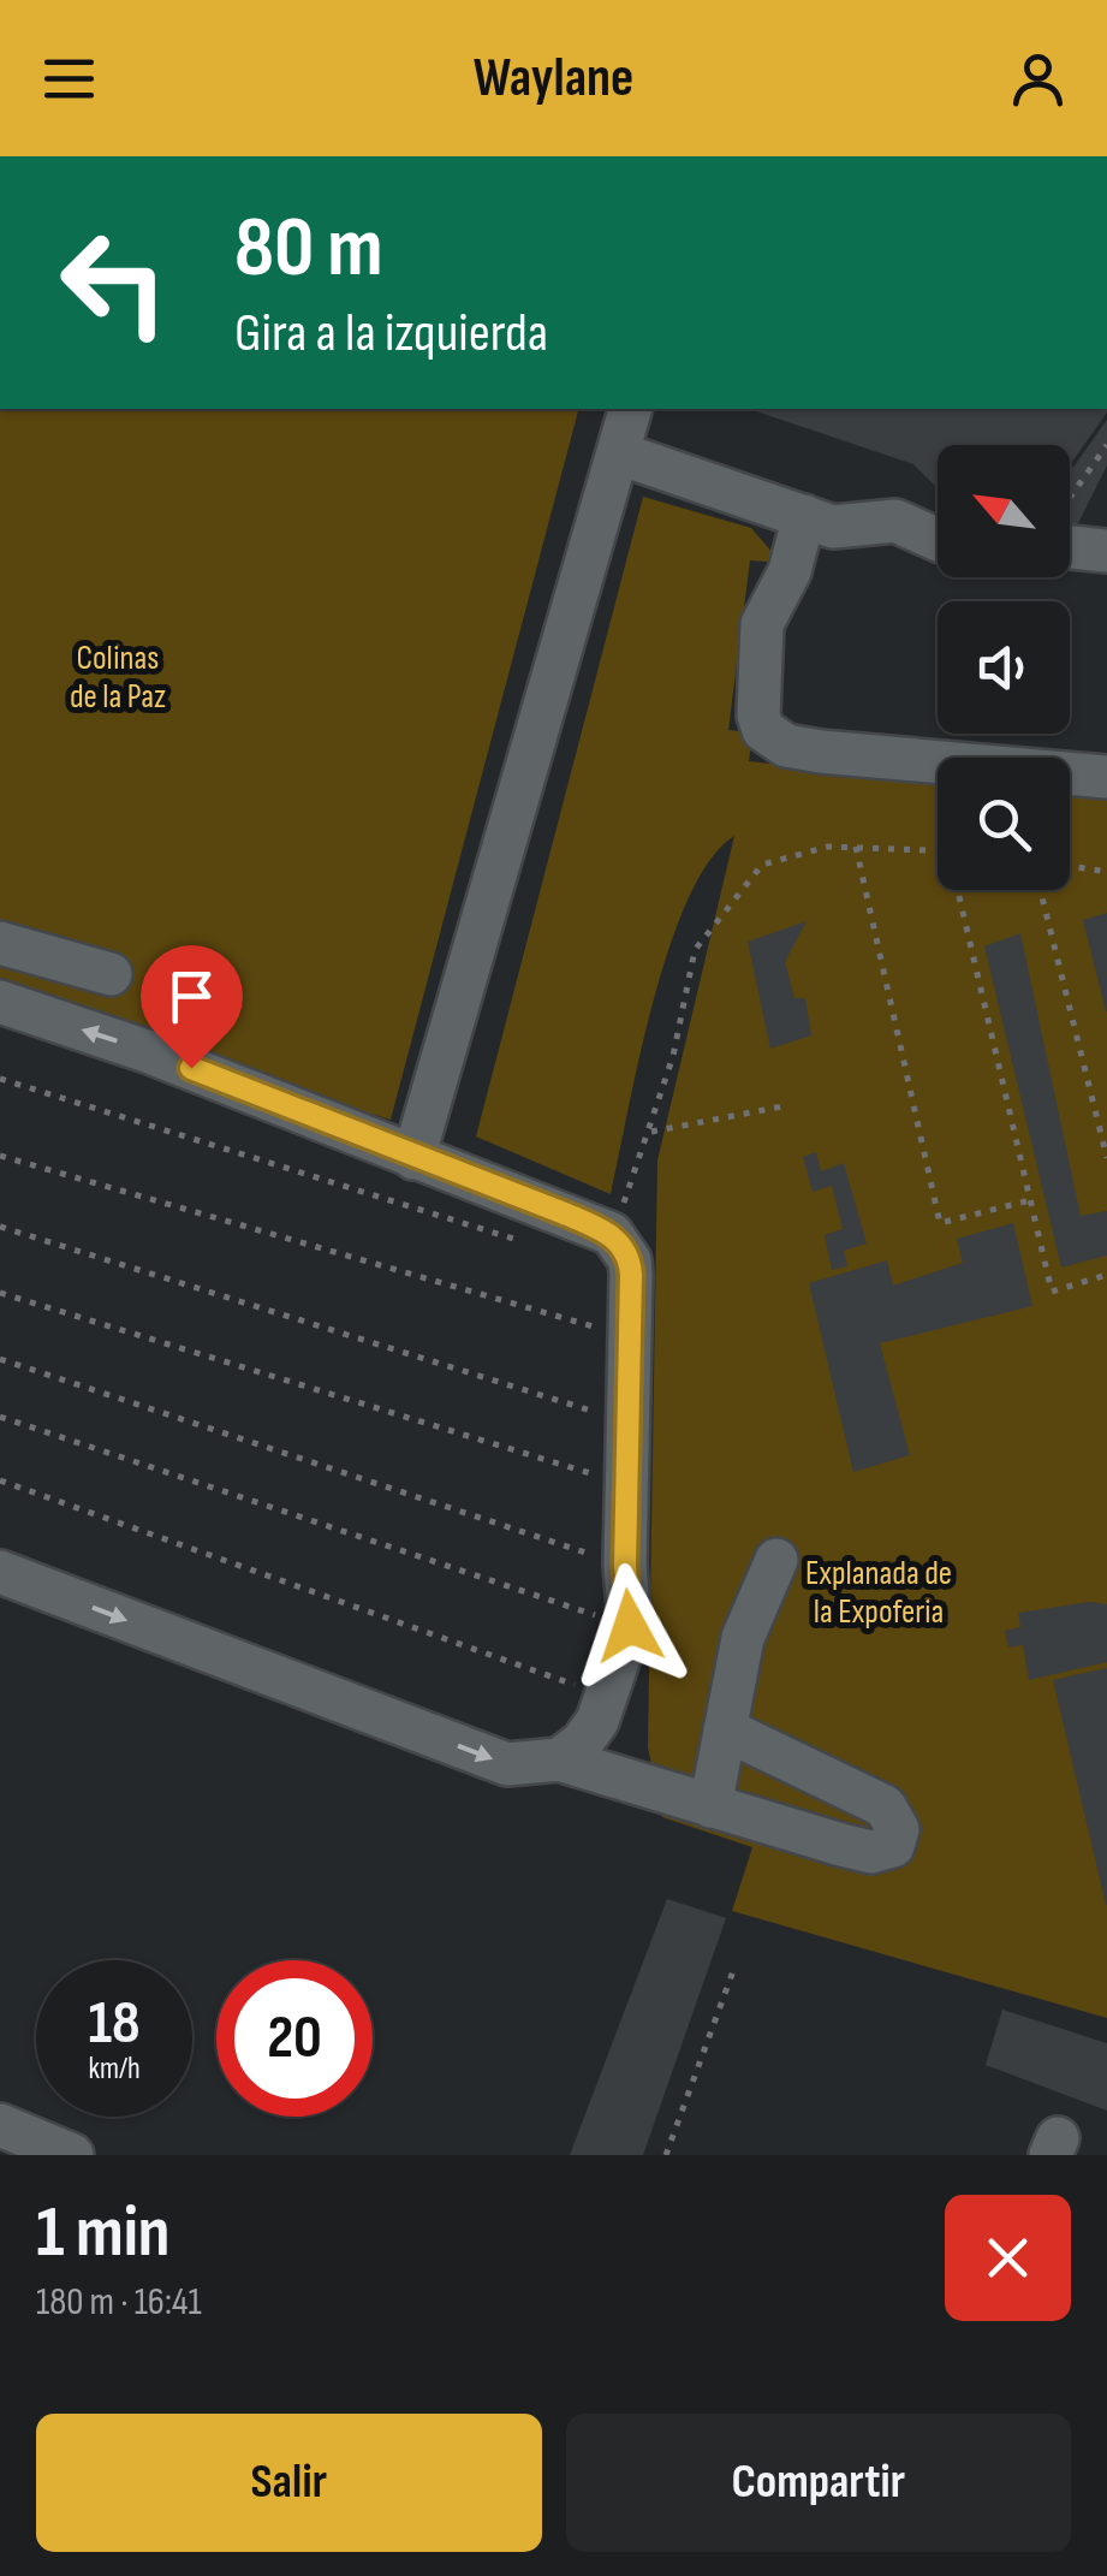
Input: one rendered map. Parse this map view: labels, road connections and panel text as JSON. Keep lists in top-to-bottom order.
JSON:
{
  "parks": ["Colinas de la Paz", "Explanada de la Expoferia"],
  "north": "top left",
  "page": {
    "header": "Waylane",
    "turn": ["80 m", "Gira a la izquierda"],
    "speed": "18 km/h",
    "limit": "20",
    "heading": ["1 min", "180 m · 16:41"],
    "buttons": ["Salir", "Compartir"]
  }
}
